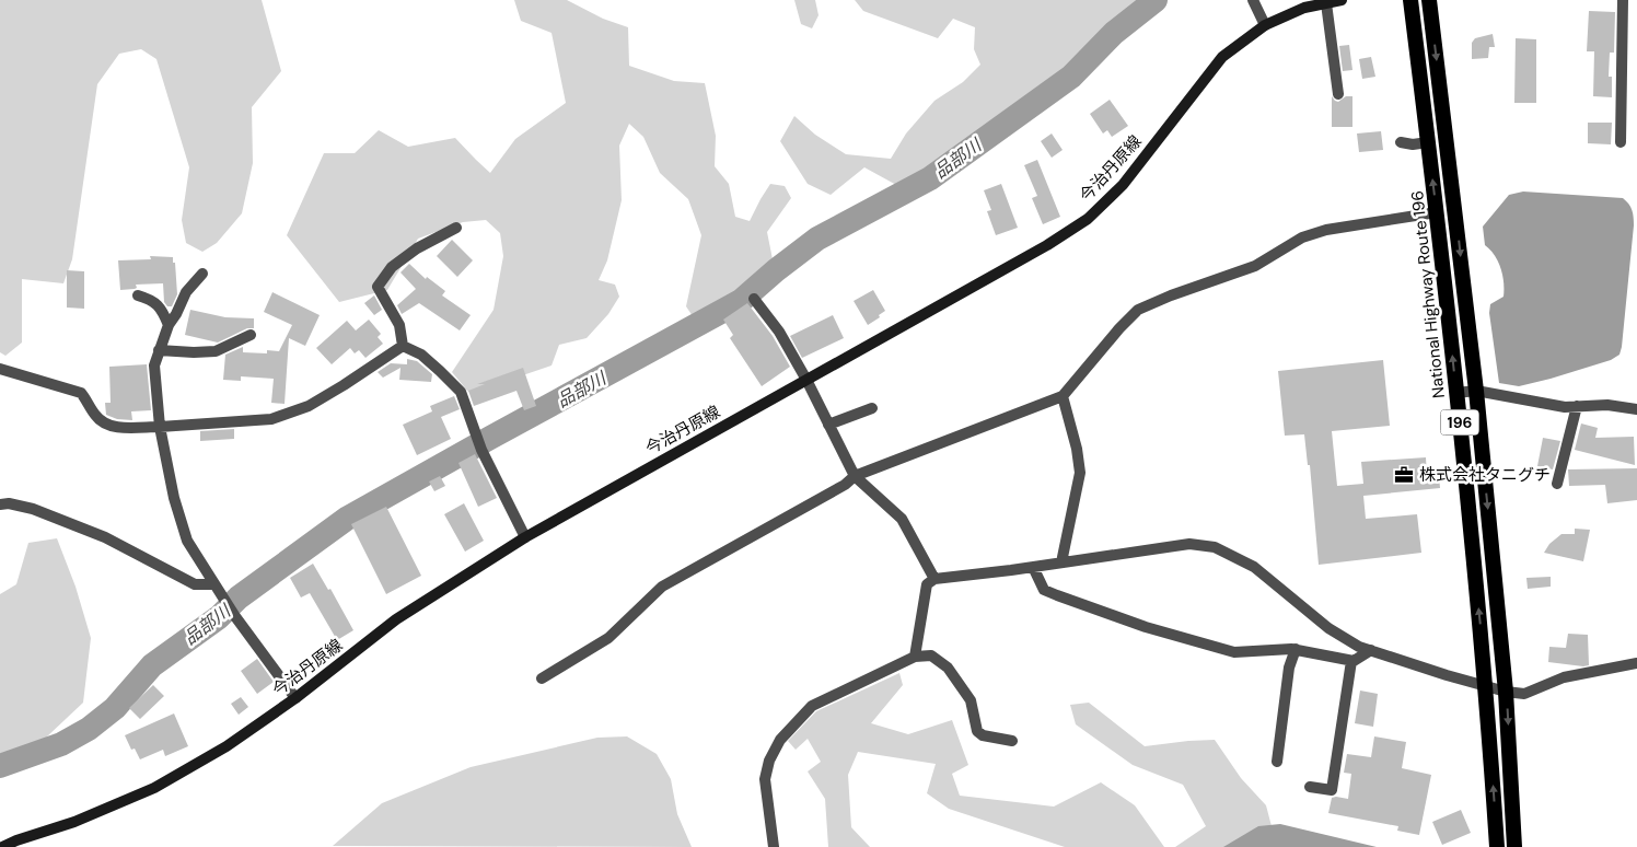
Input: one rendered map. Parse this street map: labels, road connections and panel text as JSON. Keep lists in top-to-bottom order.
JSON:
{
  "streets": {
    "highway": ["National Highway Route 196", "196"],
    "main road": ["今治丹原線"]
  },
  "water": ["品部川"],
  "places": {
    "office": ["株式会社タニグチ"]
  }
}
